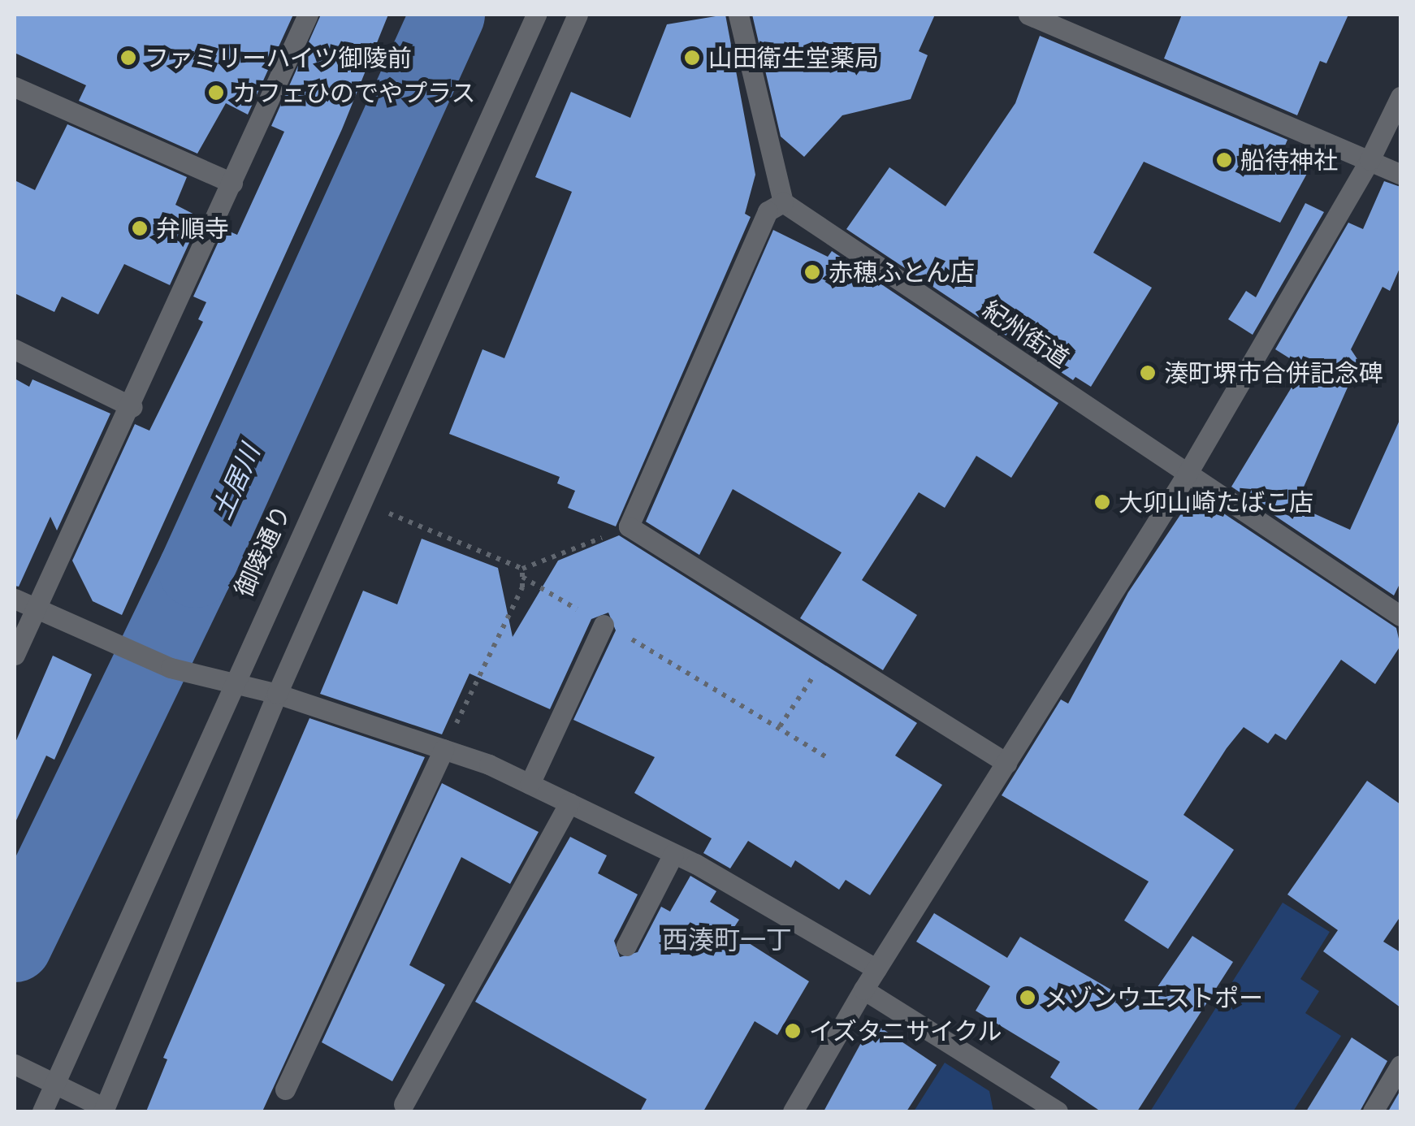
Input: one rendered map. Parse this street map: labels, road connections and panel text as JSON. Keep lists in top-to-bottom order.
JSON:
{
  "streets": {
    "street": ["紀州街道", "御陵通り"]
  },
  "districts": ["西湊町一丁"],
  "water": ["土居川"],
  "places": [
    "ファミリーハイツ御陵前",
    "山田衛生堂薬局",
    "カフェひのでやプラス",
    "船待神社",
    "弁順寺",
    "赤穂ふとん店",
    "湊町堺市合併記念碑",
    "大卯山崎たばこ店",
    "メゾンウエストポー",
    "イズタニサイクル"
  ]
}
